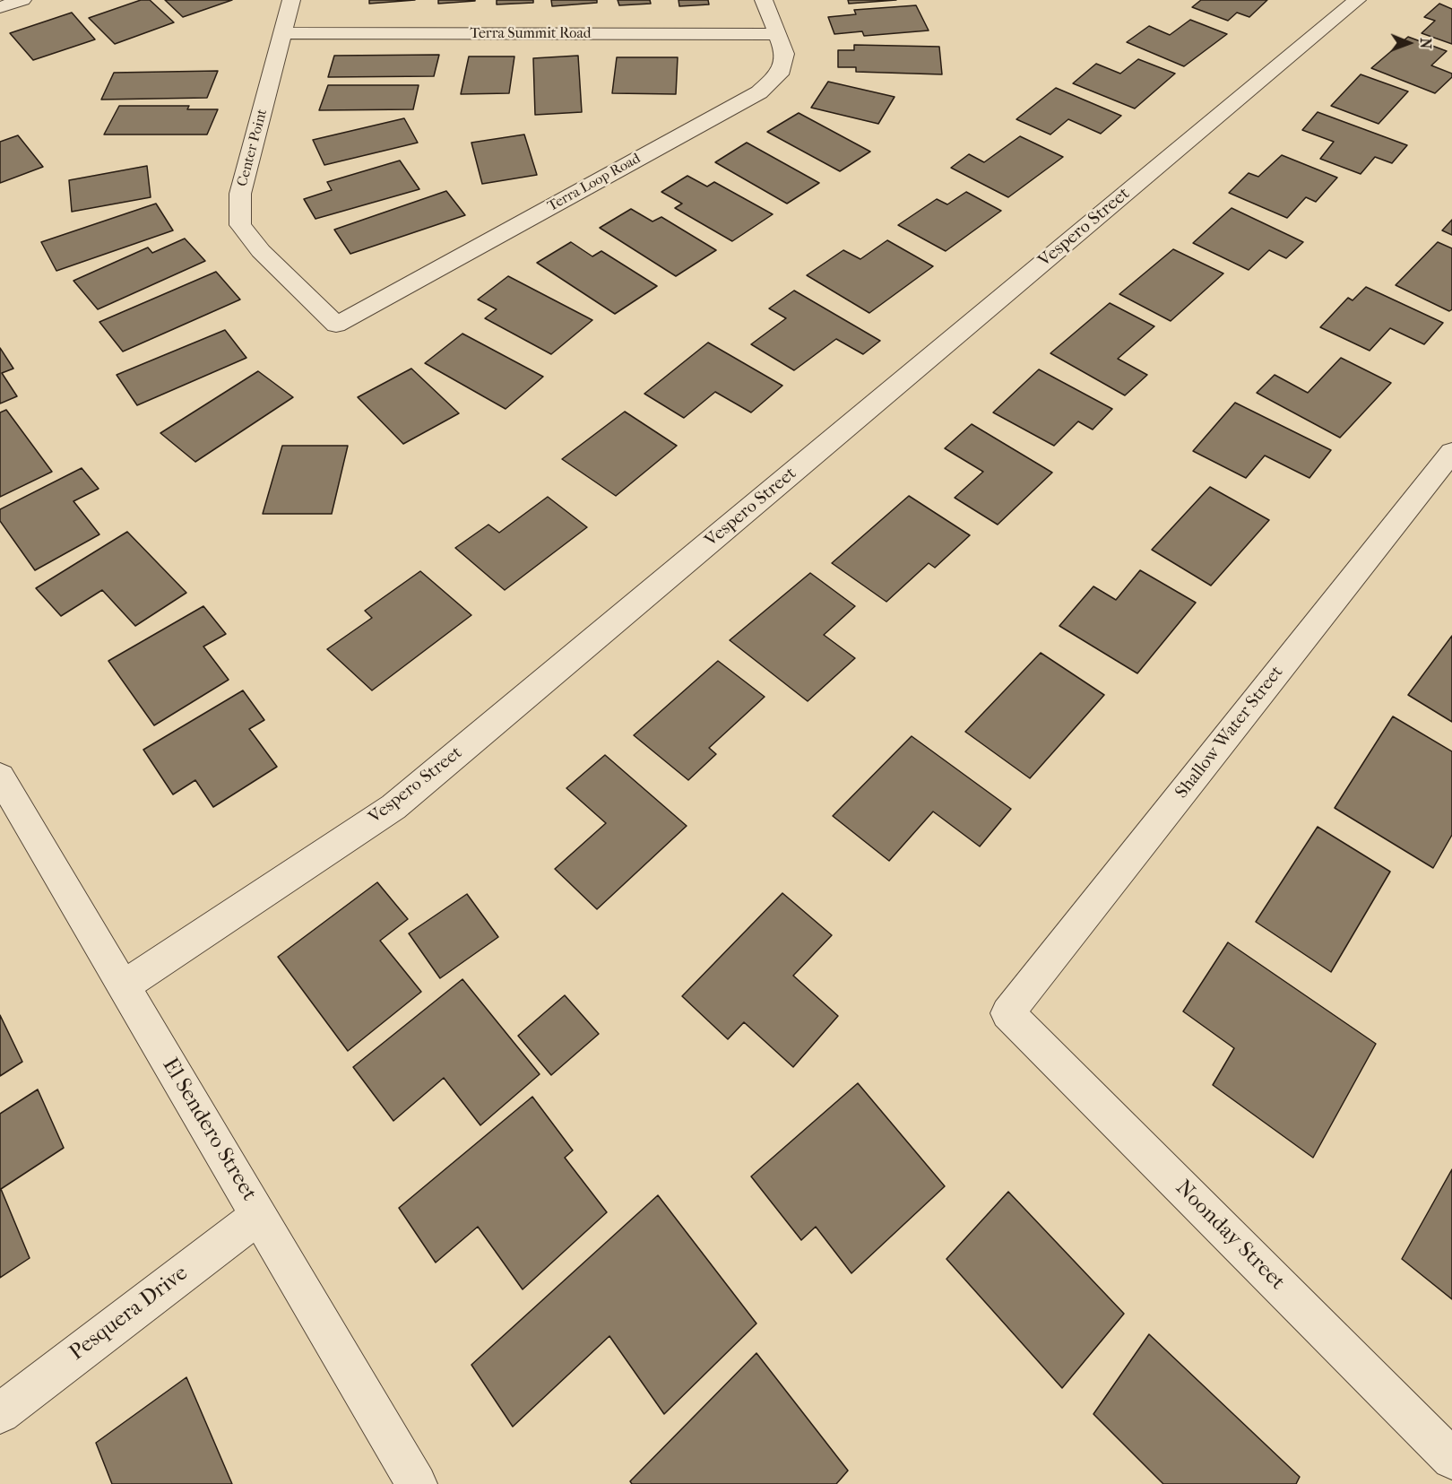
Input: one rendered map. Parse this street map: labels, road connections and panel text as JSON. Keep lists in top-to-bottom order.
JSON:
{
  "streets": {
    "street": [
      "Terra Summit Road",
      "Center Point",
      "Terra Loop Road",
      "Vespero Street",
      "Shallow Water Street",
      "El Sendero Street",
      "Noonday Street",
      "Pesquera Drive"
    ]
  },
  "crossings": [
    ["Terra Summit Road", "Center Point"],
    ["Terra Summit Road", "Terra Loop Road"],
    ["Center Point", "Terra Loop Road"],
    ["Vespero Street", "El Sendero Street"],
    ["Shallow Water Street", "Noonday Street"],
    ["El Sendero Street", "Pesquera Drive"]
  ],
  "north": "right"
}
